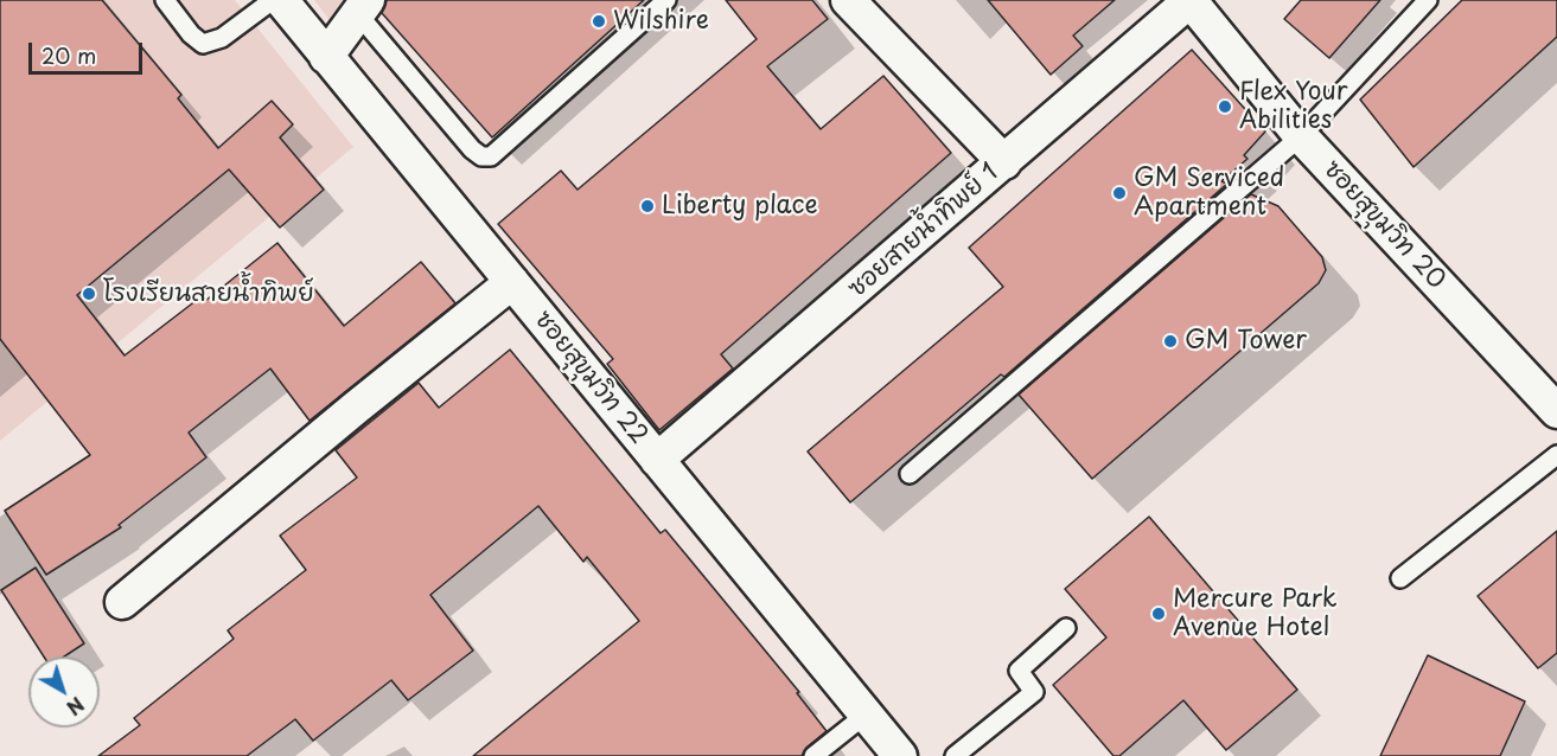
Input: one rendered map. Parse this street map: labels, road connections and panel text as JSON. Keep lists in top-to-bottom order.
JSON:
{
  "streets": {
    "street": ["ซอยสุขุมวิท 20", "ซอยสายน้ำทิพย์ 1", "ซอยสุขุมวิท 22"]
  },
  "crossings": [
    ["ซอยสุขุมวิท 20", "ซอยสายน้ำทิพย์ 1"],
    ["ซอยสายน้ำทิพย์ 1", "ซอยสุขุมวิท 22"]
  ],
  "places": [
    "Wilshire",
    "Flex Your Abilities",
    "GM Serviced Apartment",
    "Liberty place",
    "โรงเรียนสายน้ำทิพย์",
    "GM Tower",
    "Mercure Park Avenue Hotel"
  ],
  "scale_bar": "20 m",
  "north": "bottom right"
}
